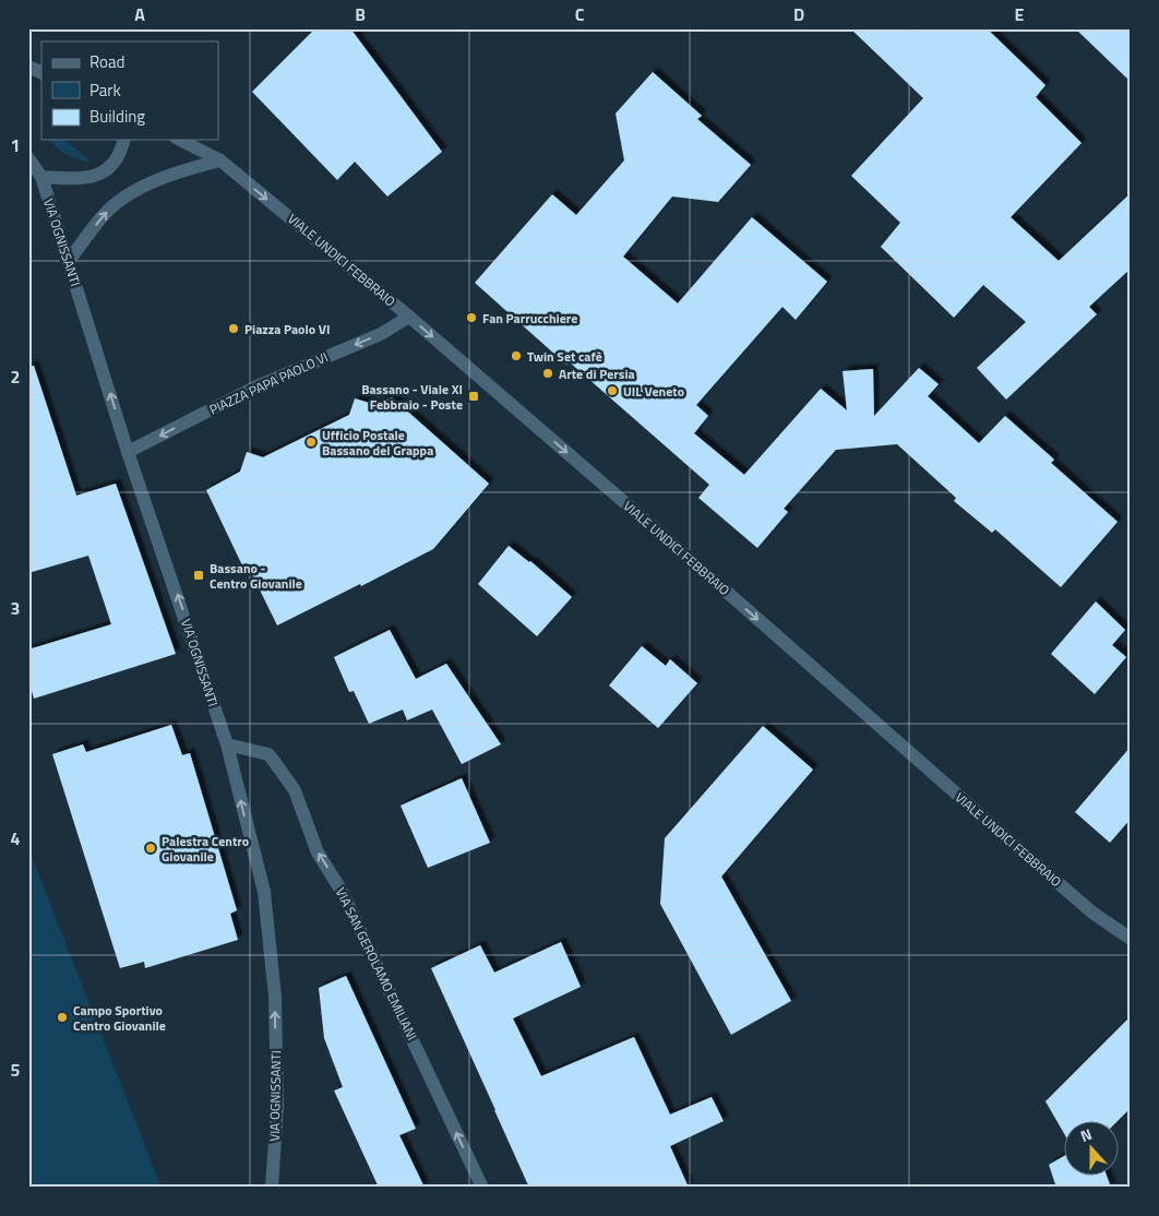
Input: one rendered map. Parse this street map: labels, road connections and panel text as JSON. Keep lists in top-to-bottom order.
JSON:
{
  "streets": {
    "street": [
      "VIA OGNISSANTI",
      "VIALE UNDICI FEBBRAIO",
      "PIAZZA PAPA PAOLO VI",
      "VIA SAN GEROLAMO EMILIANI"
    ]
  },
  "crossings": [
    ["VIA OGNISSANTI", "PIAZZA PAPA PAOLO VI"],
    ["VIA OGNISSANTI", "VIA SAN GEROLAMO EMILIANI"],
    ["VIALE UNDICI FEBBRAIO", "PIAZZA PAPA PAOLO VI"]
  ],
  "one_way": [
    "VIA OGNISSANTI",
    "VIALE UNDICI FEBBRAIO",
    "PIAZZA PAPA PAOLO VI",
    "VIA SAN GEROLAMO EMILIANI"
  ],
  "places": {
    "other": [
      "Fan Parrucchiere",
      "Piazza Paolo VI",
      "Twin Set cafè",
      "Arte di Persia",
      "UIL Veneto",
      "Ufficio Postale Bassano del Grappa",
      "Palestra Centro Giovanile",
      "Campo Sportivo Centro Giovanile"
    ],
    "transit": ["Bassano - Viale XI Febbraio - Poste", "Bassano - Centro Giovanile"]
  },
  "legend": ["Road", "Park", "Building"],
  "north": "top",
  "grid": {
    "columns": [
      "A",
      "B",
      "C",
      "D",
      "E"
    ],
    "rows": [
      "1",
      "2",
      "3",
      "4",
      "5"
    ]
  }
}
